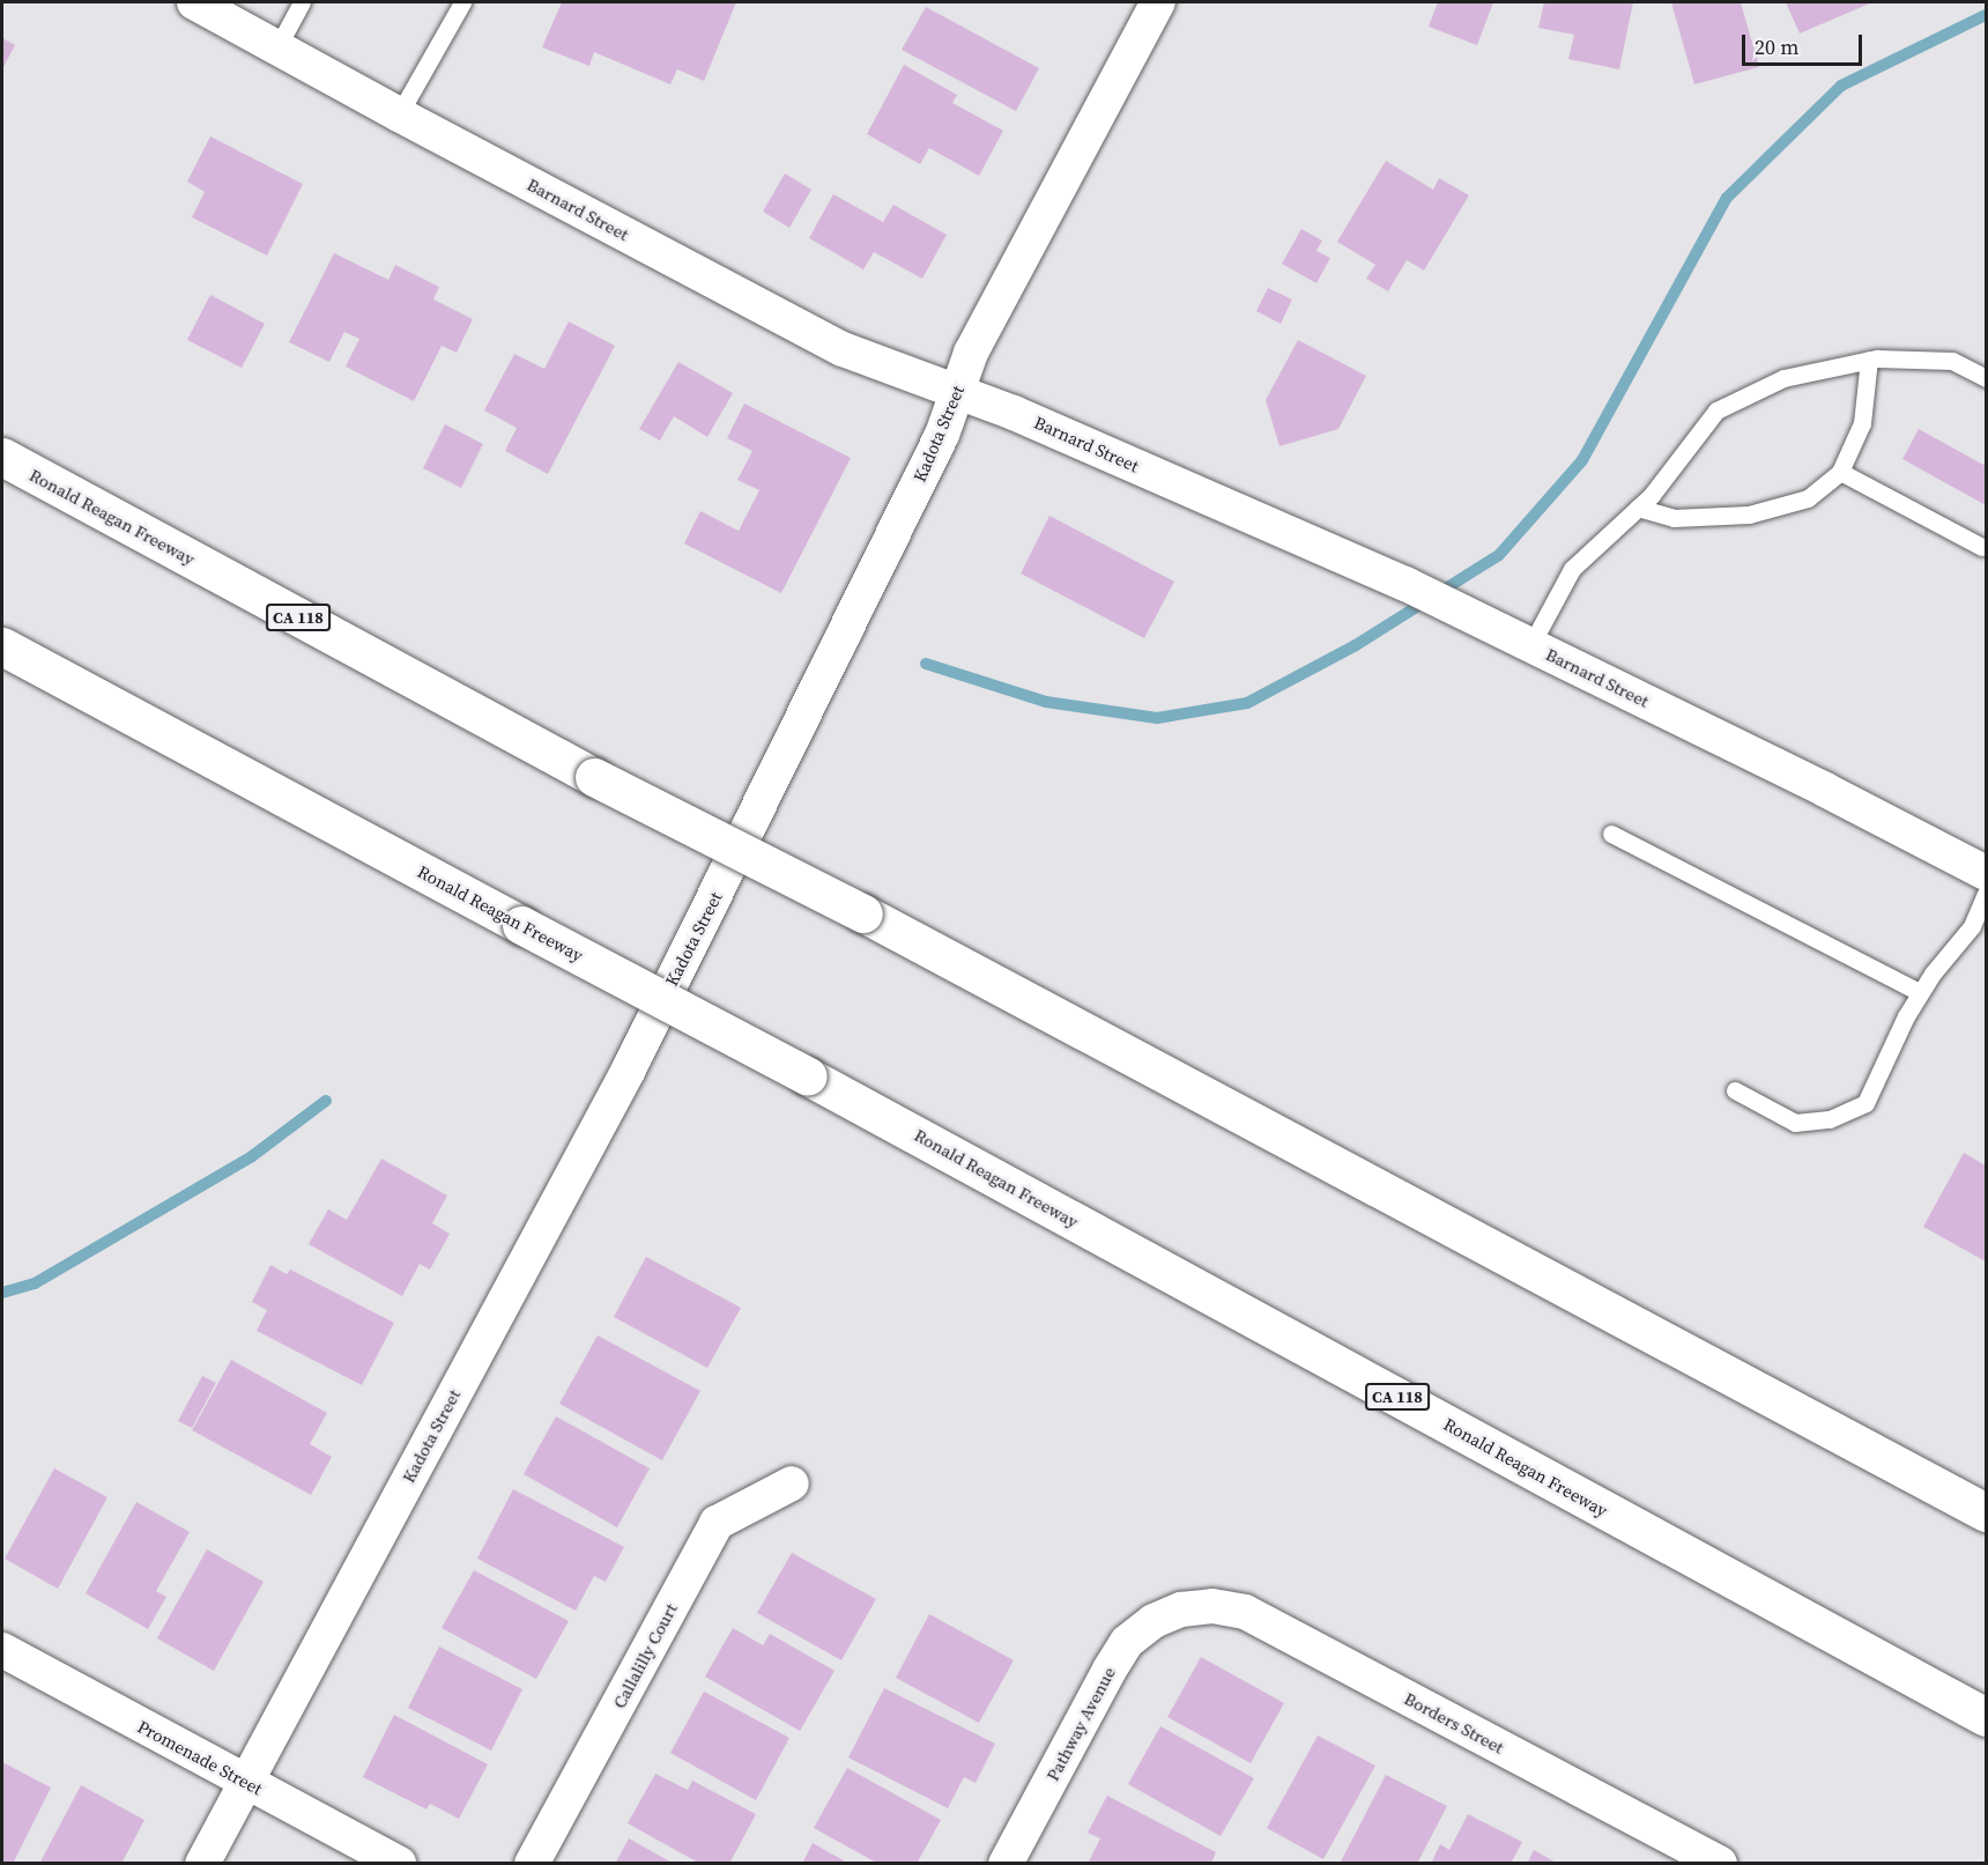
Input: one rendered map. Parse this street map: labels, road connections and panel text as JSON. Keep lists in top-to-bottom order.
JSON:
{
  "streets": {
    "highway": ["Ronald Reagan Freeway", "CA 118"],
    "street": [
      "Barnard Street",
      "Kadota Street",
      "Callalilly Court",
      "Borders Street",
      "Pathway Avenue",
      "Promenade Street"
    ]
  },
  "crossings": [
    ["Barnard Street", "Kadota Street"],
    ["Kadota Street", "Promenade Street"],
    ["Borders Street", "Pathway Avenue"]
  ],
  "scale_bar": "20 m"
}
